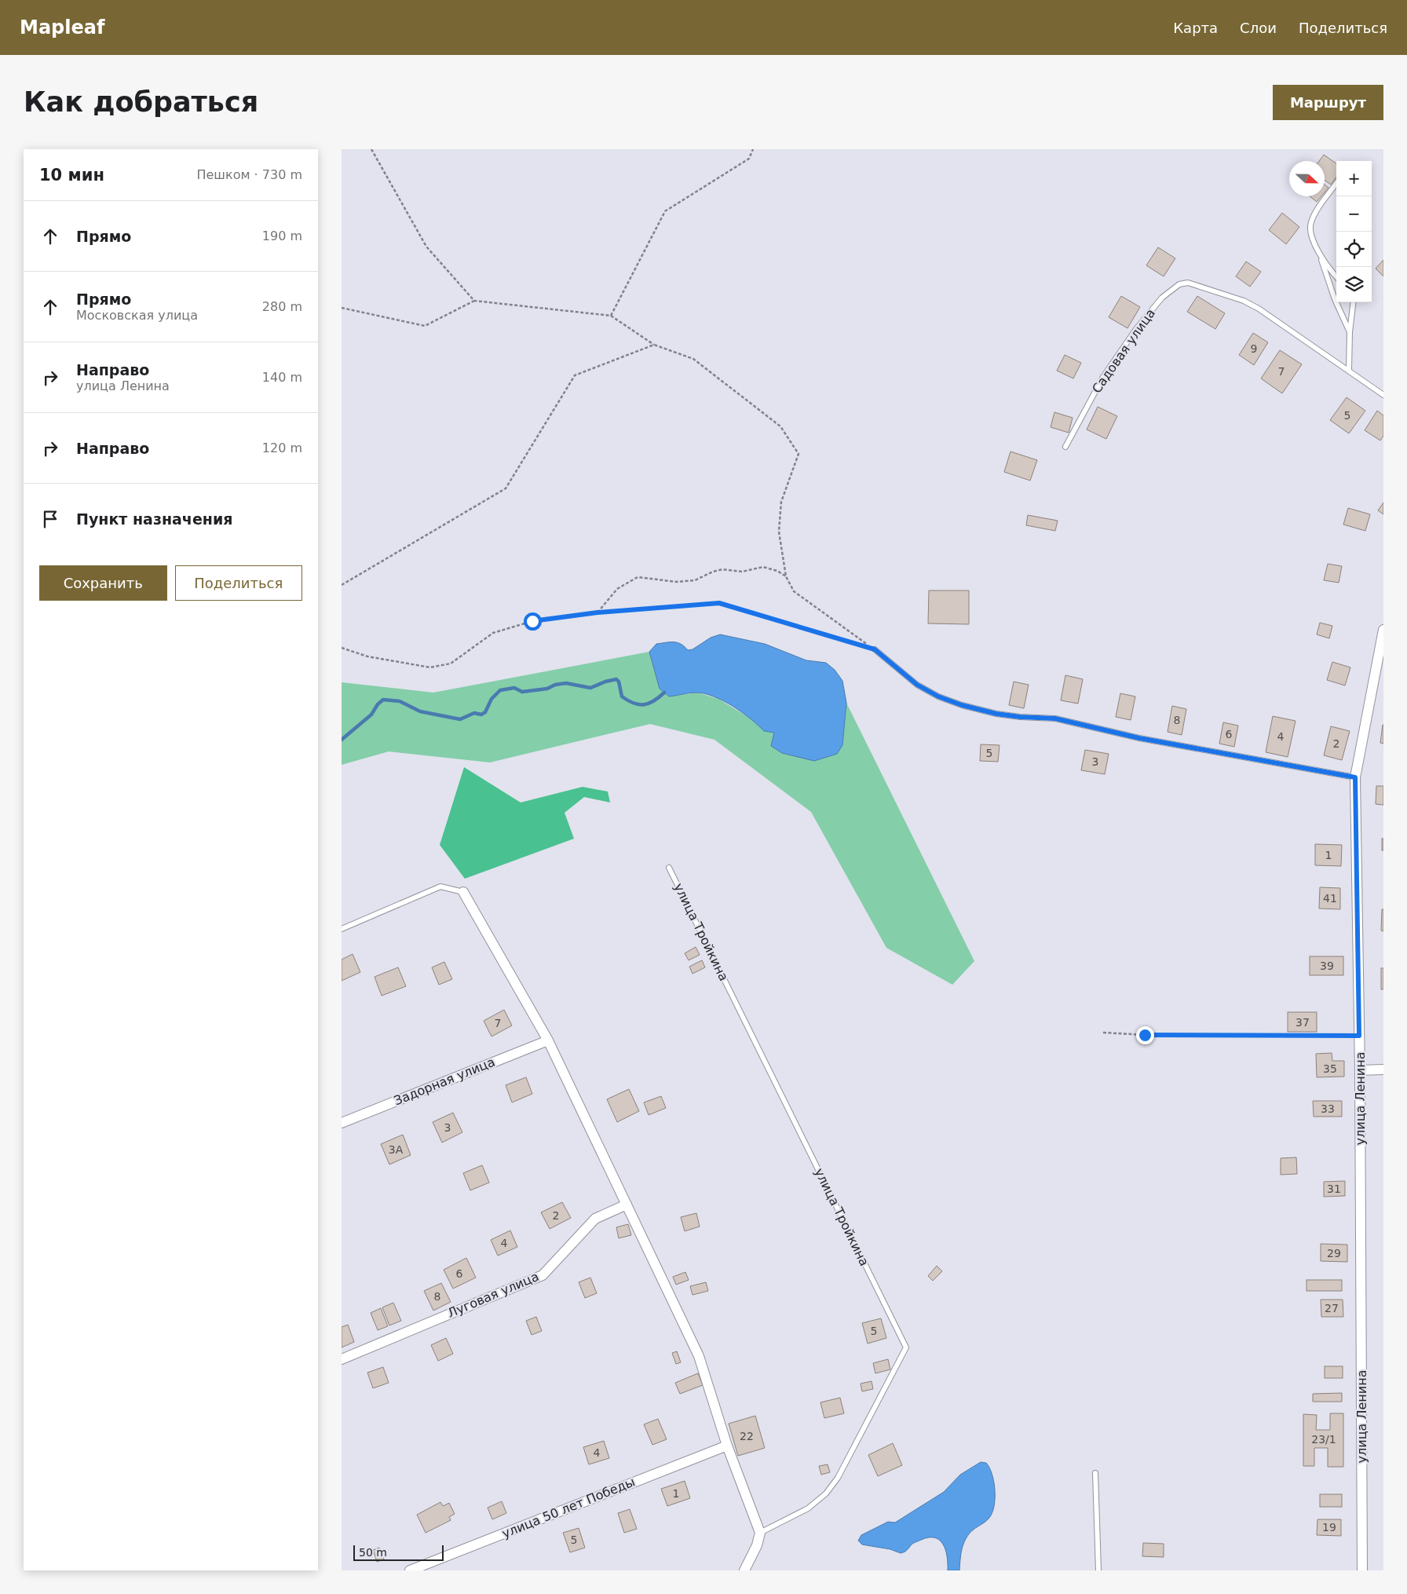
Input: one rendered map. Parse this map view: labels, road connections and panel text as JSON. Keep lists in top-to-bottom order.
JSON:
{
  "streets": {
    "street": [
      "Задорная улица",
      "улица Ленина",
      "Луговая улица",
      "улица 50 лет Победы"
    ],
    "lane": ["Садовая улица", "улица Тройкина"]
  },
  "house_numbers": [
    "9",
    "7",
    "5",
    "8",
    "6",
    "4",
    "2",
    "5",
    "3",
    "1",
    "41",
    "39",
    "37",
    "7",
    "35",
    "33",
    "3",
    "3А",
    "31",
    "2",
    "4",
    "29",
    "6",
    "8",
    "27",
    "5",
    "22",
    "23/1",
    "4",
    "1",
    "19",
    "5"
  ],
  "scale_bar": "50 m",
  "north": "right",
  "page": {
    "header": "Mapleaf",
    "nav": ["Карта", "Слои", "Поделиться"],
    "buttons": [
      "Маршрут",
      ["Сохранить", "Поделиться"]
    ],
    "title": "Как добраться",
    "heading": ["10 мин", "Пешком · 730 m"],
    "map_buttons": ["+", "−"],
    "list": [
      ["Прямо", "190 m"],
      ["Прямо", "Московская улица", "280 m"],
      ["Направо", "улица Ленина", "140 m"],
      ["Направо", "120 m"],
      "Пункт назначения"
    ],
    "scale": "50 m"
  }
}
